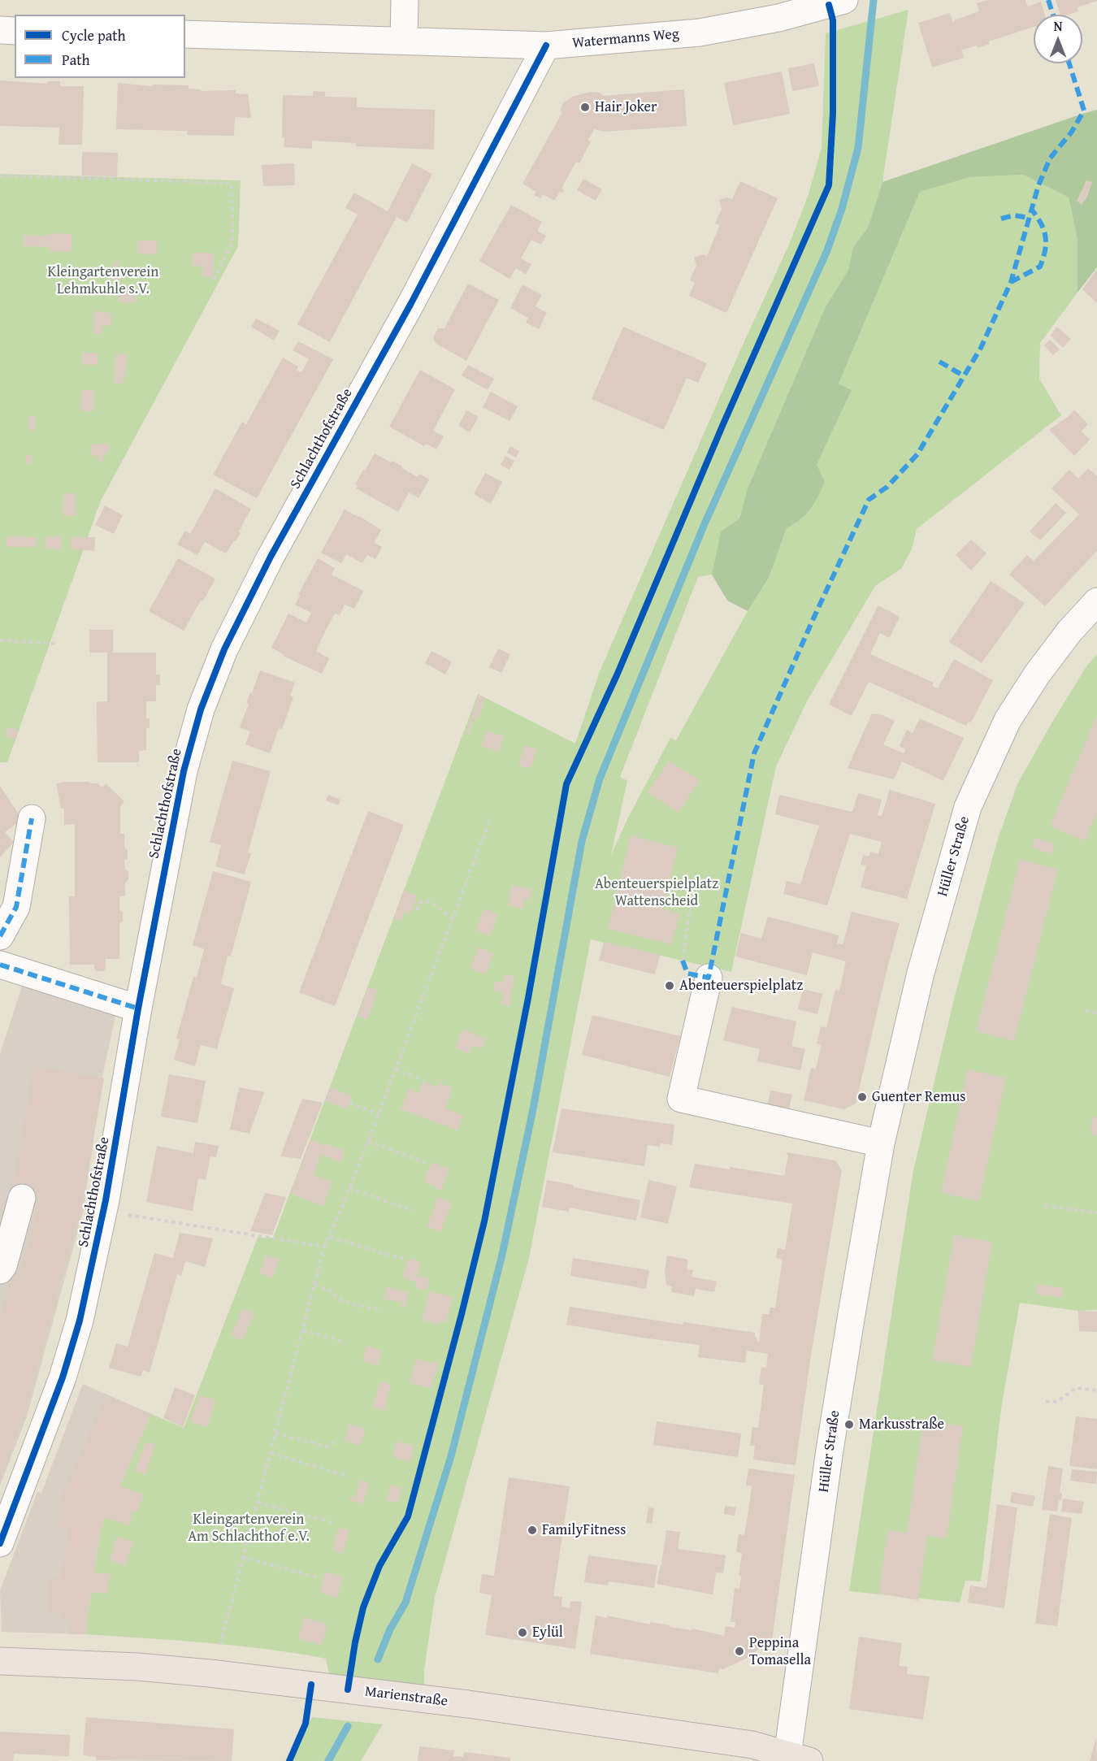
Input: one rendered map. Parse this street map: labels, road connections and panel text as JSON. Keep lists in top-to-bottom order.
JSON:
{
  "streets": {
    "main road": ["Marienstraße"],
    "street": ["Watermanns Weg", "Schlachthofstraße", "Hüller Straße"]
  },
  "crossings": [
    ["Watermanns Weg", "Schlachthofstraße"],
    ["Hüller Straße", "Marienstraße"]
  ],
  "parks": ["Kleingartenverein Lehmkuhle s.V.", "Abenteuerspielplatz Wattenscheid", "Kleingartenverein Am Schlachthof e.V."],
  "places": [
    "Hair Joker",
    "Abenteuerspielplatz",
    "Guenter Remus",
    "Markusstraße",
    "FamilyFitness",
    "Eylül",
    "Peppina Tomasella"
  ],
  "legend": ["Cycle path", "Path"],
  "north": "top"
}
